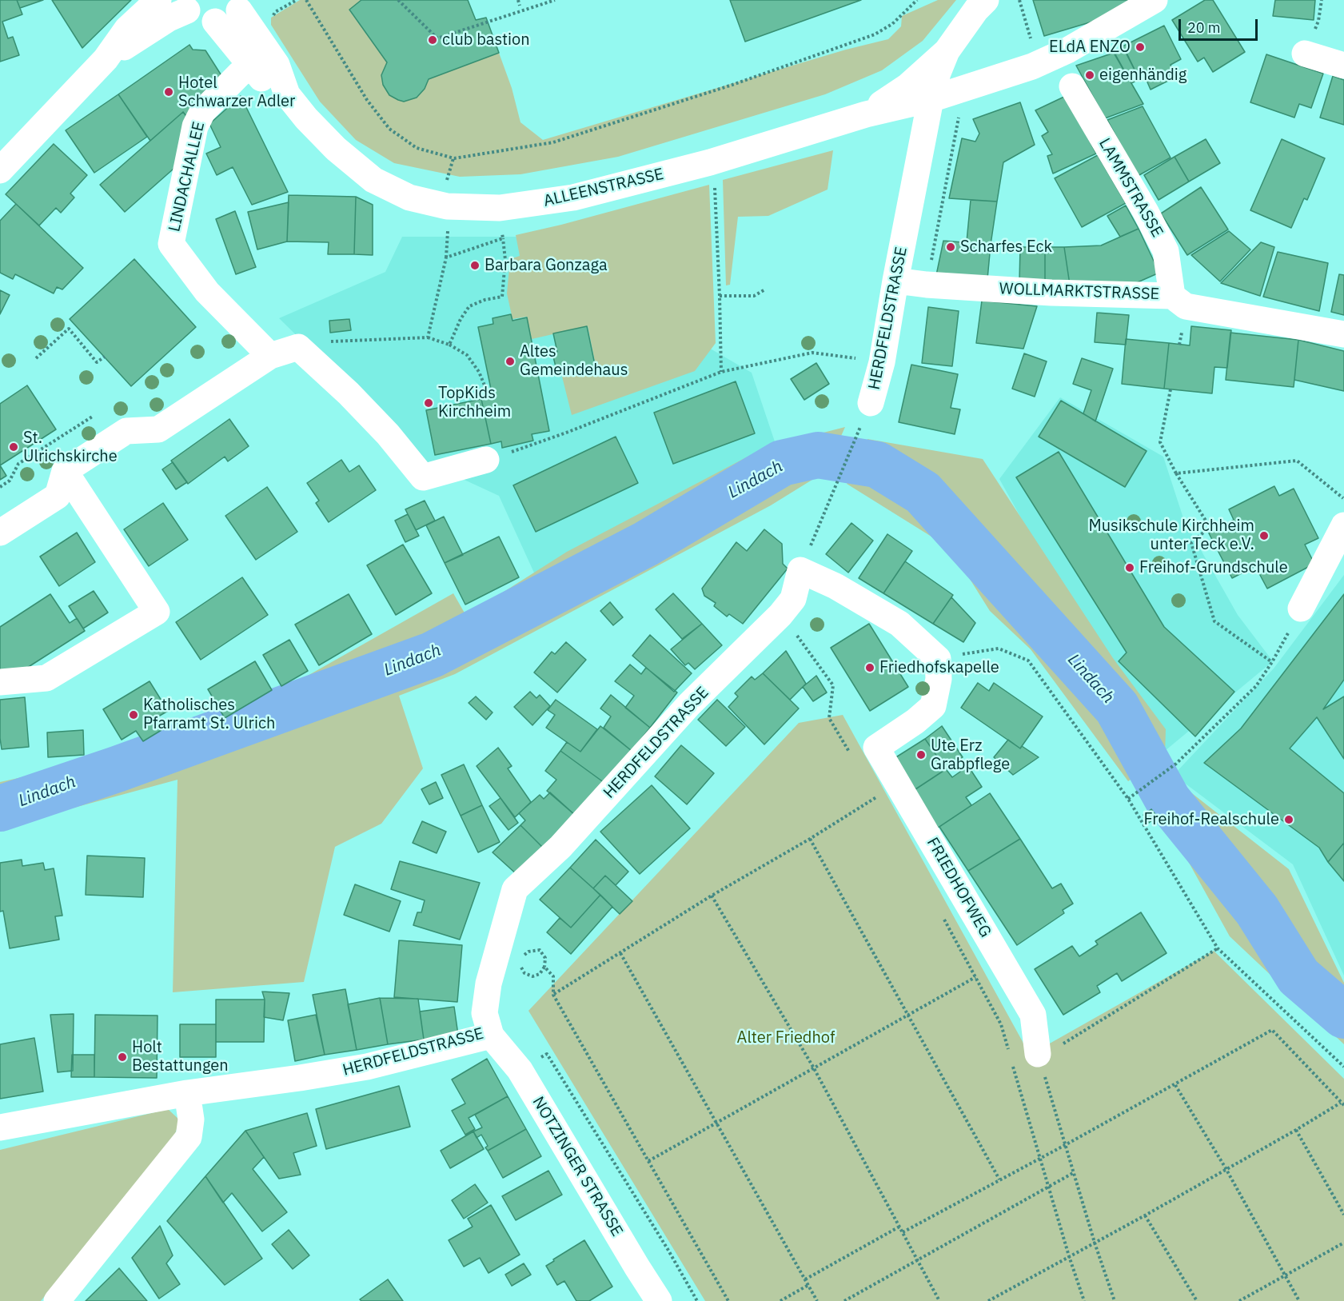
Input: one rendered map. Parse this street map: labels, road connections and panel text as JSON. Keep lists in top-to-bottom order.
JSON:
{
  "streets": {
    "street": [
      "LINDACHALLEE",
      "ALLEENSTRASSE",
      "LAMMSTRASSE",
      "WOLLMARKTSTRASSE",
      "HERDFELDSTRASSE",
      "FRIEDHOFWEG",
      "NOTZINGER STRASSE"
    ]
  },
  "crossings": [
    ["LINDACHALLEE", "ALLEENSTRASSE"],
    ["ALLEENSTRASSE", "HERDFELDSTRASSE"],
    ["LAMMSTRASSE", "WOLLMARKTSTRASSE"],
    ["WOLLMARKTSTRASSE", "HERDFELDSTRASSE"],
    ["HERDFELDSTRASSE", "FRIEDHOFWEG"],
    ["HERDFELDSTRASSE", "NOTZINGER STRASSE"]
  ],
  "water": ["Lindach"],
  "parks": ["Alter Friedhof"],
  "places": [
    "club bastion",
    "ELdA ENZO",
    "eigenhändig",
    "Hotel Schwarzer Adler",
    "Scharfes Eck",
    "Barbara Gonzaga",
    "Altes Gemeindehaus",
    "TopKids Kirchheim",
    "St. Ulrichskirche",
    "Musikschule Kirchheim unter Teck e.V.",
    "Freihof-Grundschule",
    "Friedhofskapelle",
    "Katholisches Pfarramt St. Ulrich",
    "Ute Erz Grabpflege",
    "Freihof-Realschule",
    "Holt Bestattungen"
  ],
  "scale_bar": "20 m"
}
